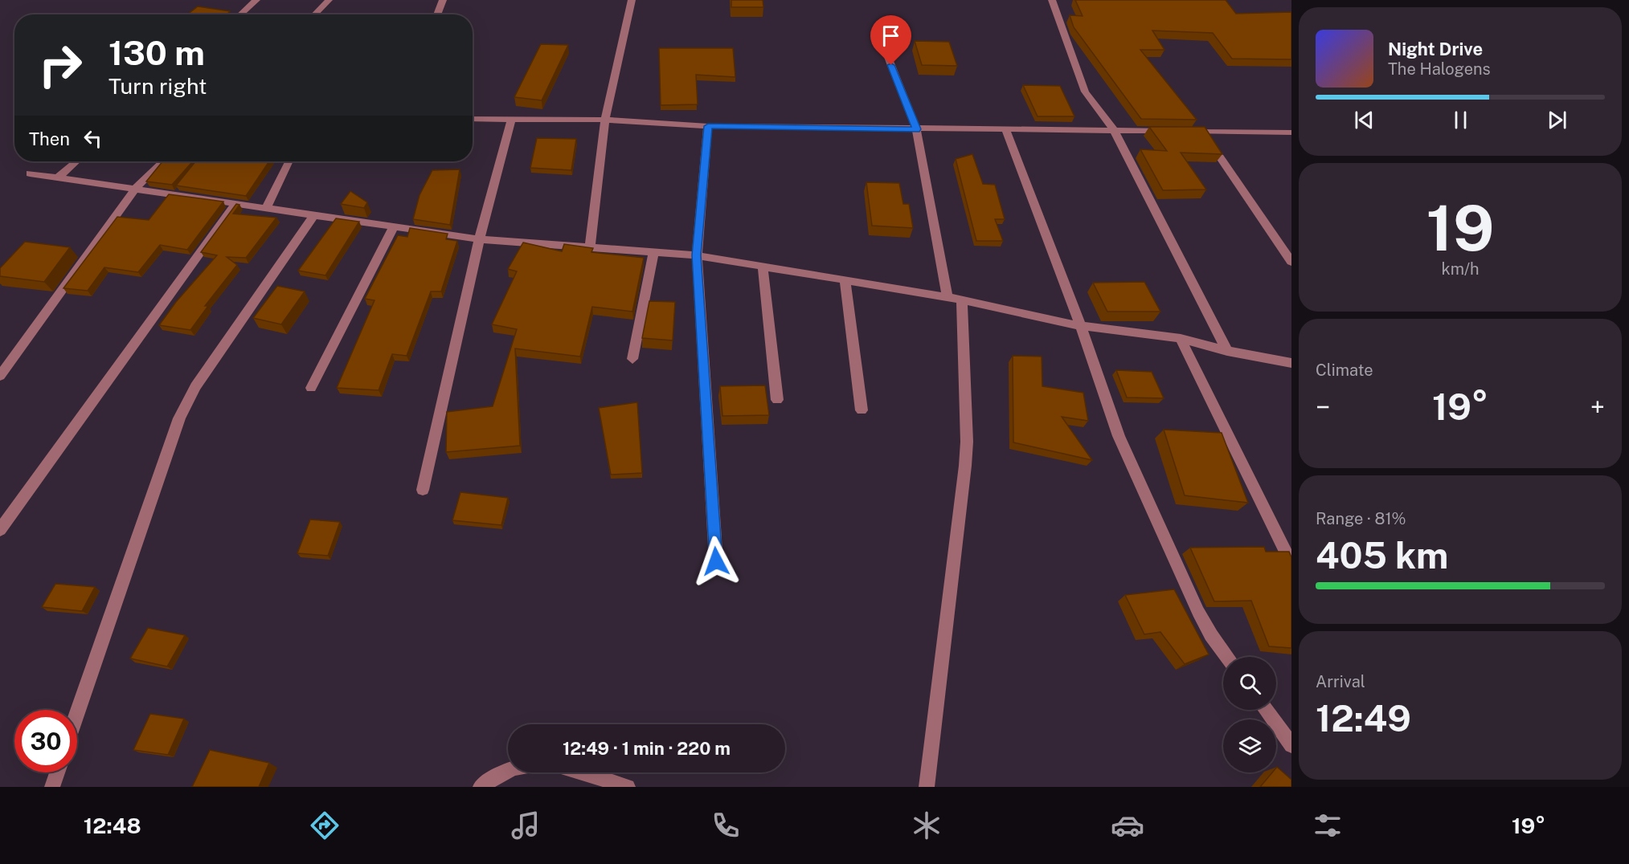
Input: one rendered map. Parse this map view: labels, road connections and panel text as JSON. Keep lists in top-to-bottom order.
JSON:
{
  "page": {
    "turn": ["130 m", "Turn right"],
    "song": ["Night Drive", "The Halogens"],
    "then": "Then",
    "tile": [
      ["19", "km/h"],
      "Climate",
      ["Range · 81%", "405 km"],
      ["Arrival", "12:49"]
    ],
    "heat": ["−", "19°", "+"],
    "limit": "30",
    "trip": "12:49 · 1 min · 220 m",
    "tabs": ["12:48", "19°"]
  }
}
